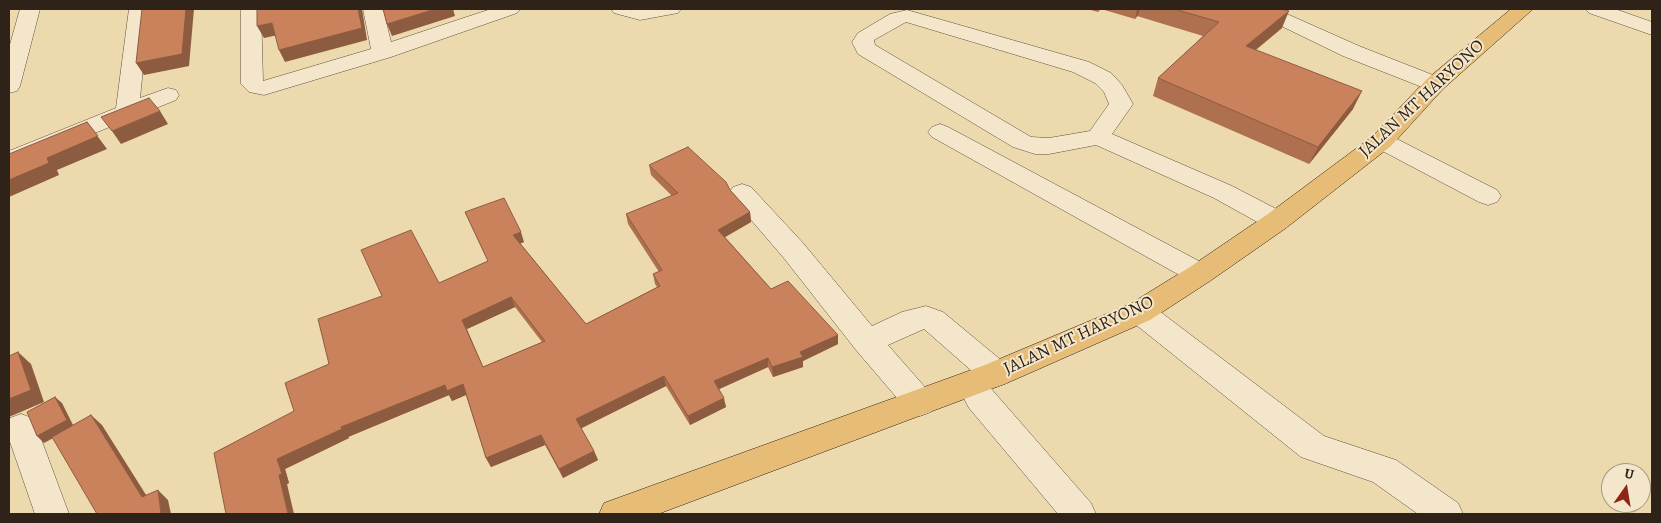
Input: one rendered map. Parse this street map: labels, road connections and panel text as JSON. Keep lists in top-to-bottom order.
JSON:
{
  "streets": {
    "main road": ["JALAN MT HARYONO"]
  },
  "north": "top"
}
